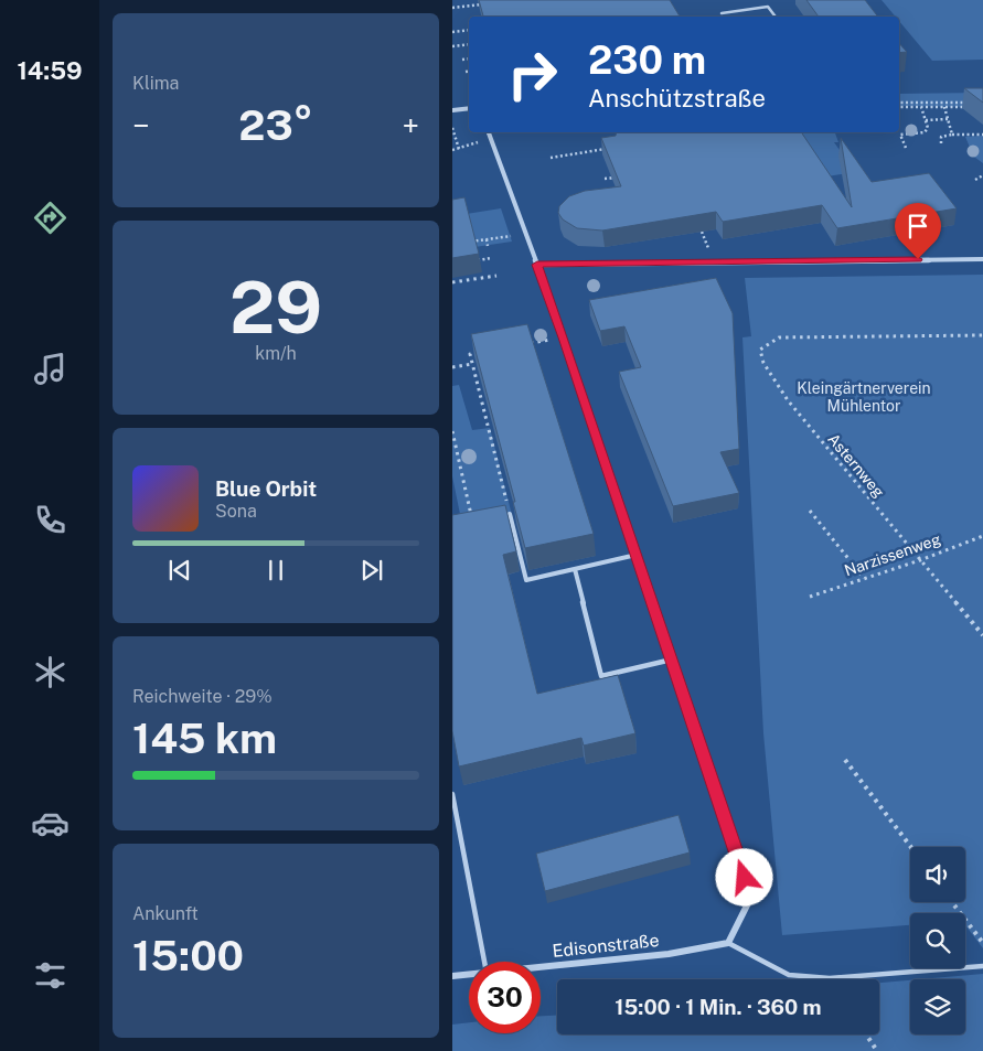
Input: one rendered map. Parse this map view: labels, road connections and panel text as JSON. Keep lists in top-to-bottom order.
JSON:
{
  "streets": {
    "street": ["Edisonstraße"],
    "path": ["Asternweg", "Narzissenweg"]
  },
  "crossings": [
    ["Asternweg", "Narzissenweg"]
  ],
  "parks": ["Kleingärtnerverein Mühlentor"],
  "page": {
    "tabs": "14:59",
    "tile": [
      "Klima",
      ["29", "km/h"],
      ["Reichweite · 29%", "145 km"],
      ["Ankunft", "15:00"]
    ],
    "turn": ["230 m", "Anschützstraße"],
    "heat": ["−", "23°", "+"],
    "song": ["Blue Orbit", "Sona"],
    "limit": "30",
    "trip": "15:00 · 1 Min. · 360 m"
  }
}
